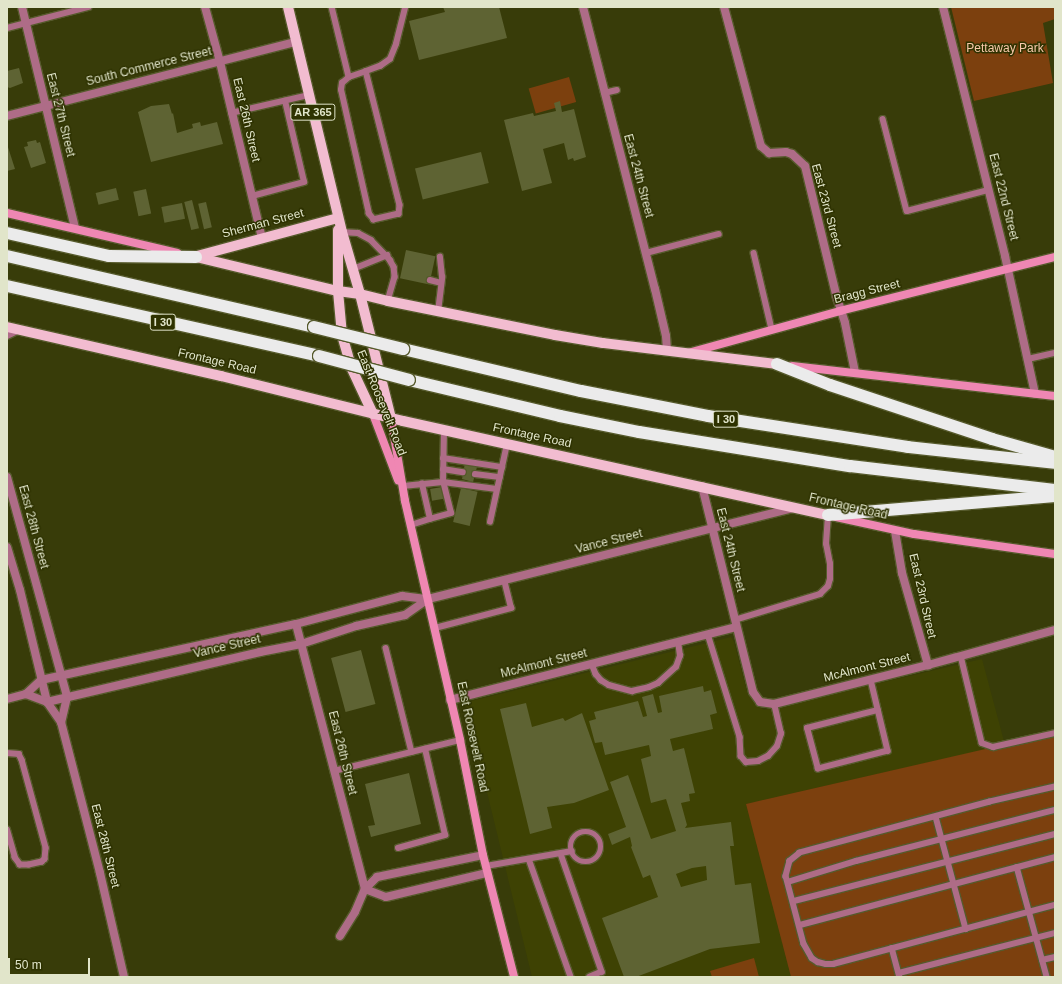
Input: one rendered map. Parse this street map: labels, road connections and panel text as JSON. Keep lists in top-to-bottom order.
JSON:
{
  "streets": {
    "highway": ["I 30"],
    "main road": [
      "AR 365",
      "Sherman Street",
      "Bragg Street",
      "Frontage Road",
      "East Roosevelt Road"
    ],
    "street": [
      "South Commerce Street",
      "East 27th Street",
      "East 26th Street",
      "East 24th Street",
      "East 22nd Street",
      "East 23rd Street",
      "East 28th Street",
      "Vance Street",
      "McAlmont Street"
    ]
  },
  "crossings": [
    ["South Commerce Street", "East 27th Street"],
    ["South Commerce Street", "East 26th Street"],
    ["South Commerce Street", "East Roosevelt Road"],
    ["East 26th Street", "Sherman Street"],
    ["East 26th Street", "Vance Street"],
    ["East 24th Street", "Frontage Road"],
    ["East 24th Street", "Vance Street"],
    ["East 24th Street", "McAlmont Street"],
    ["East 22nd Street", "Bragg Street"],
    ["East 23rd Street", "Bragg Street"],
    ["East 23rd Street", "Frontage Road"],
    ["East 23rd Street", "McAlmont Street"],
    ["Sherman Street", "East Roosevelt Road"],
    ["Frontage Road", "East Roosevelt Road"],
    ["Frontage Road", "Vance Street"],
    ["East Roosevelt Road", "Vance Street"],
    ["East Roosevelt Road", "McAlmont Street"],
    ["East 28th Street", "Vance Street"]
  ],
  "parks": ["Pettaway Park"],
  "scale_bar": "50 m"
}
